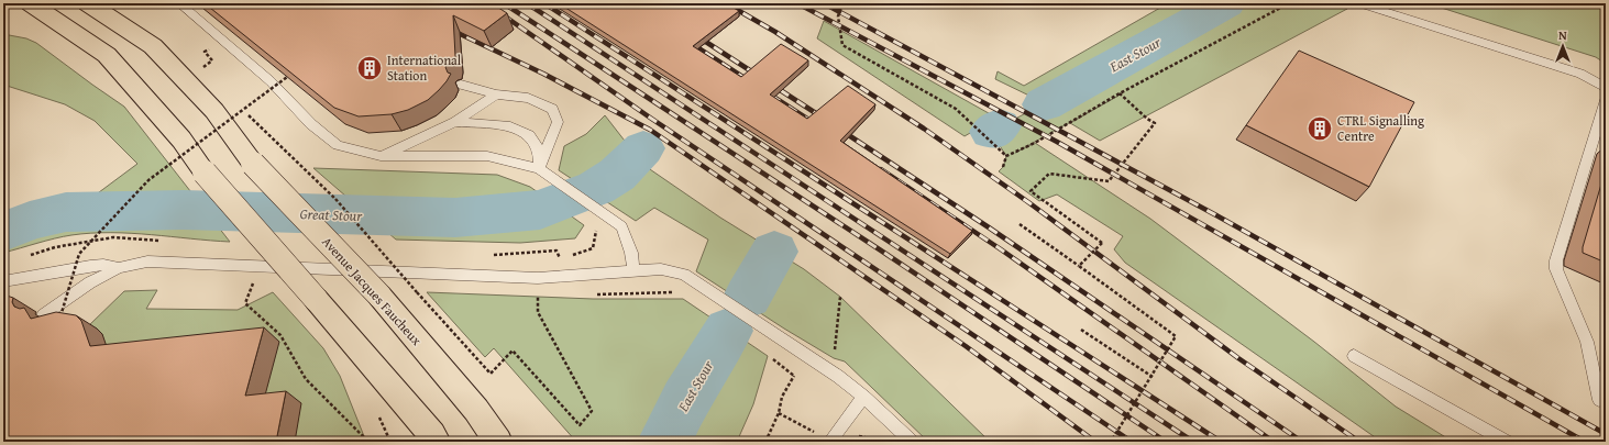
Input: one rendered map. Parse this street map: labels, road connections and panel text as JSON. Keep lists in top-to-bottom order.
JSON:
{
  "streets": {
    "main road": ["Avenue Jacques Faucheux"]
  },
  "water": ["East Stour", "Great Stour"],
  "places": {
    "building": ["International Station", "CTRL Signalling Centre"]
  },
  "north": "top"
}
